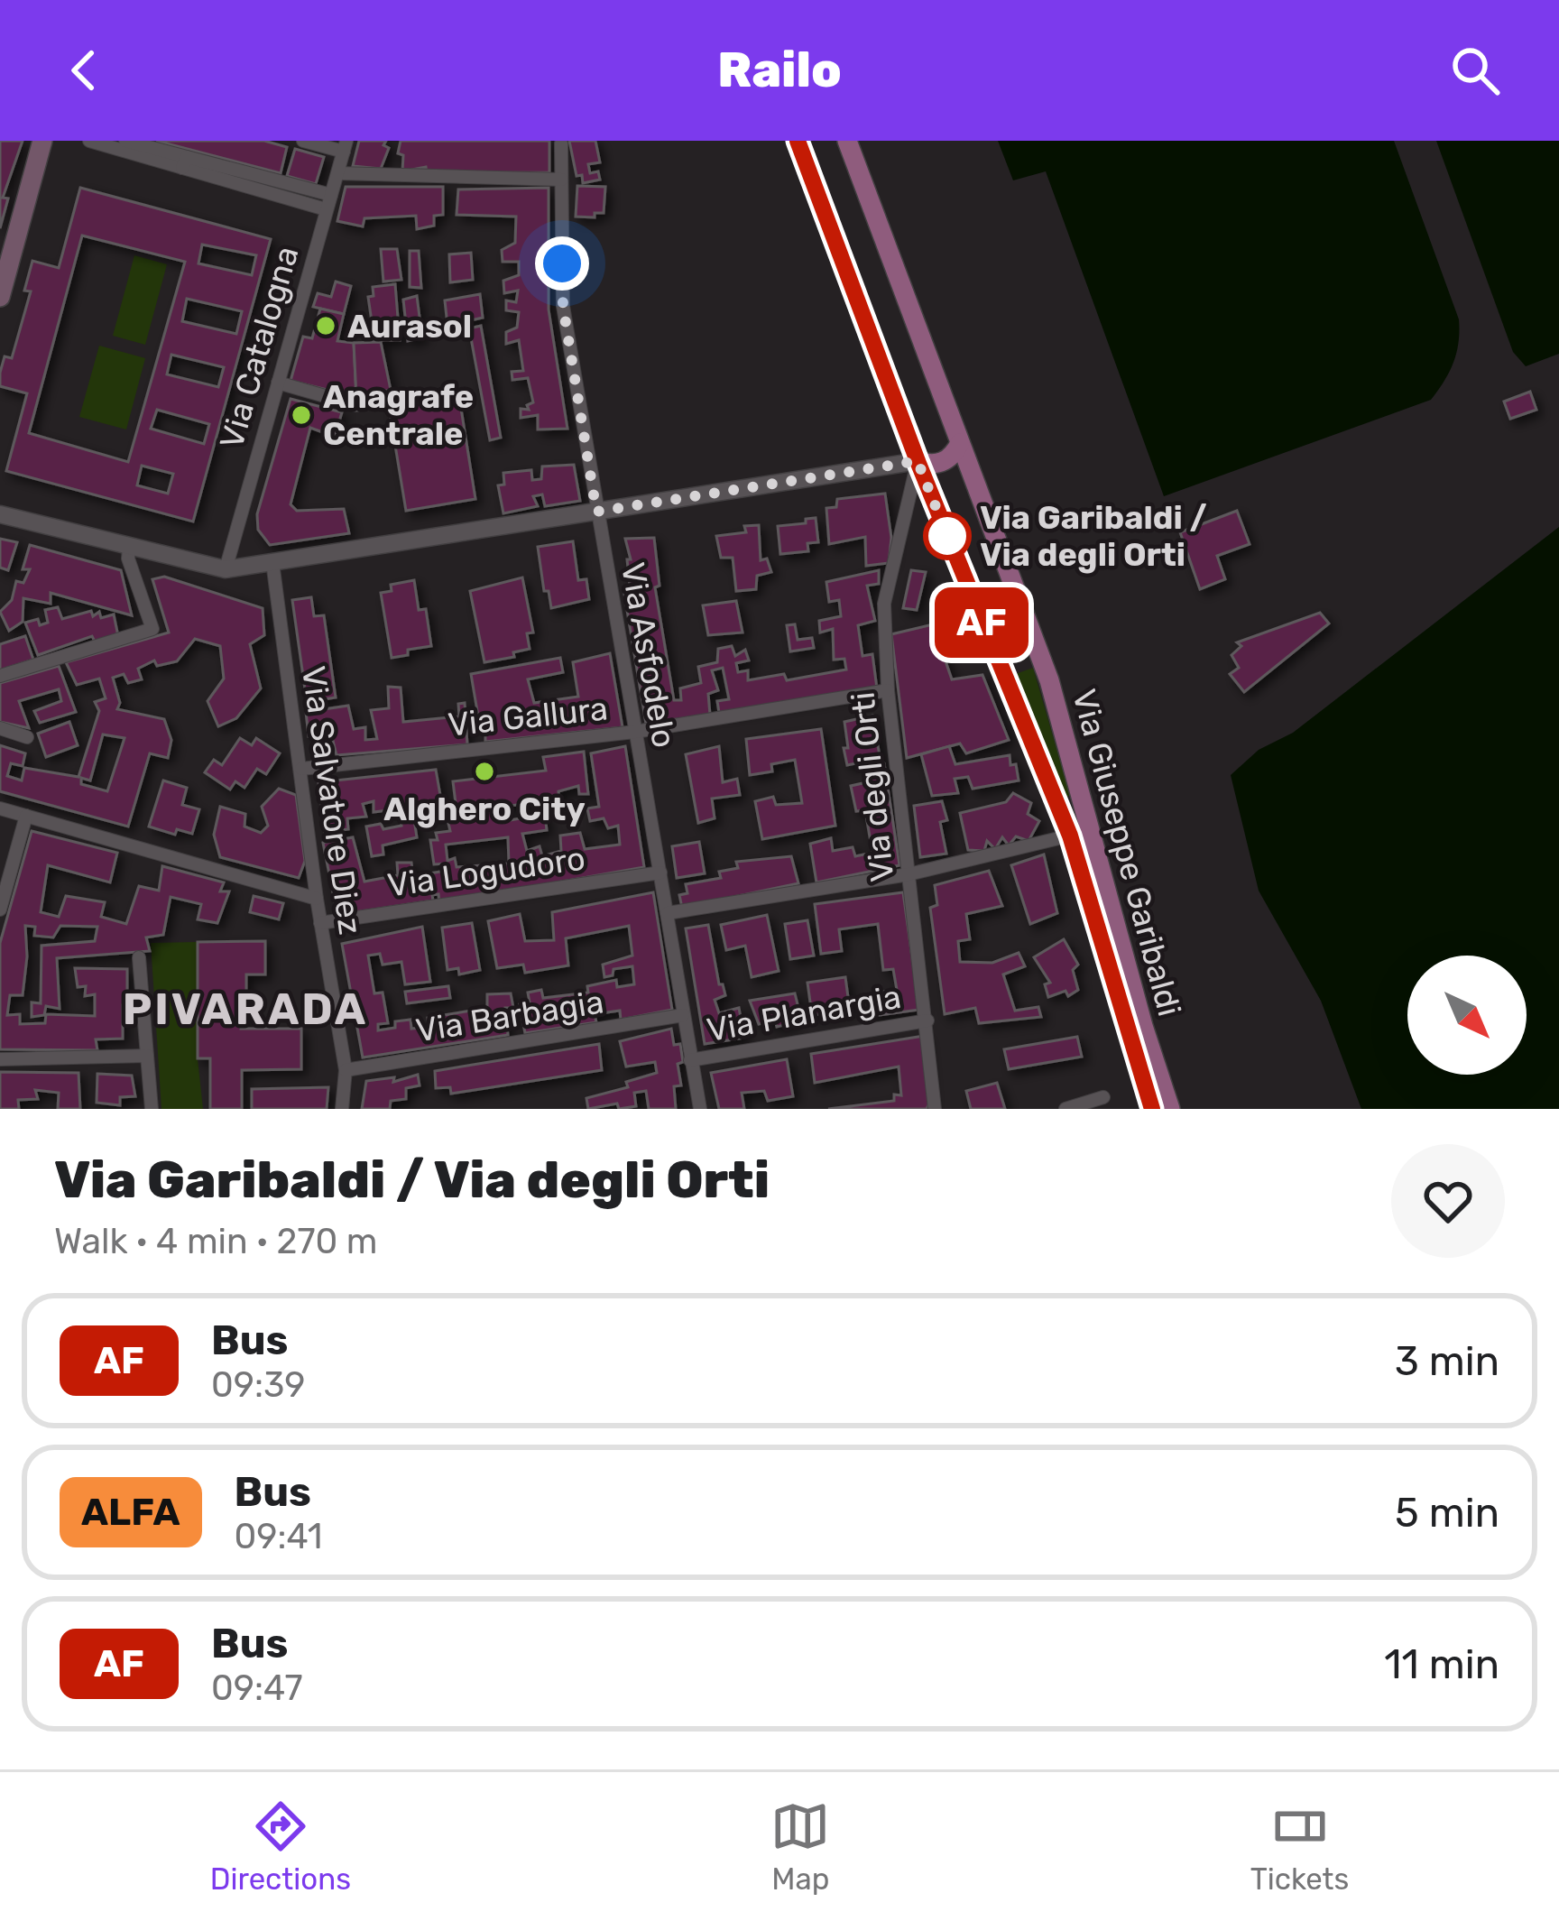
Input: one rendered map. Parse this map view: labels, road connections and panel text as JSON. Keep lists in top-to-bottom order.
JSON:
{
  "streets": {
    "main road": ["Via Giuseppe Garibaldi"],
    "street": [
      "Via Catalogna",
      "Via Asfodelo",
      "Via Gallura",
      "Via degli Orti",
      "Via Salvatore Diez",
      "Via Logudoro",
      "Via Planargia",
      "Via Barbagia"
    ]
  },
  "crossings": [
    ["Via Asfodelo", "Via Gallura"],
    ["Via Asfodelo", "Via Logudoro"],
    ["Via Asfodelo", "Via Planargia"],
    ["Via Asfodelo", "Via Barbagia"],
    ["Via Gallura", "Via degli Orti"],
    ["Via Gallura", "Via Salvatore Diez"],
    ["Via degli Orti", "Via Giuseppe Garibaldi"],
    ["Via degli Orti", "Via Planargia"],
    ["Via Salvatore Diez", "Via Logudoro"],
    ["Via Salvatore Diez", "Via Barbagia"]
  ],
  "districts": ["PIVARADA"],
  "places": [
    "Aurasol",
    "Anagrafe Centrale",
    "Via Garibaldi / Via degli Orti",
    "Alghero City"
  ],
  "lines": ["bus line AF"],
  "north": "bottom right",
  "page": {
    "header": "Railo",
    "on_map": "AF",
    "heading": ["Via Garibaldi / Via degli Orti", "Walk · 4 min · 270 m"],
    "list": [
      {
        "mark": "AF",
        "name": "Bus",
        "note": "09:39",
        "value": "3 min"
      },
      {
        "mark": "ALFA",
        "name": "Bus",
        "note": "09:41",
        "value": "5 min"
      },
      {
        "mark": "AF",
        "name": "Bus",
        "note": "09:47",
        "value": "11 min"
      }
    ],
    "tabs": ["Directions", "Map", "Tickets"]
  }
}
